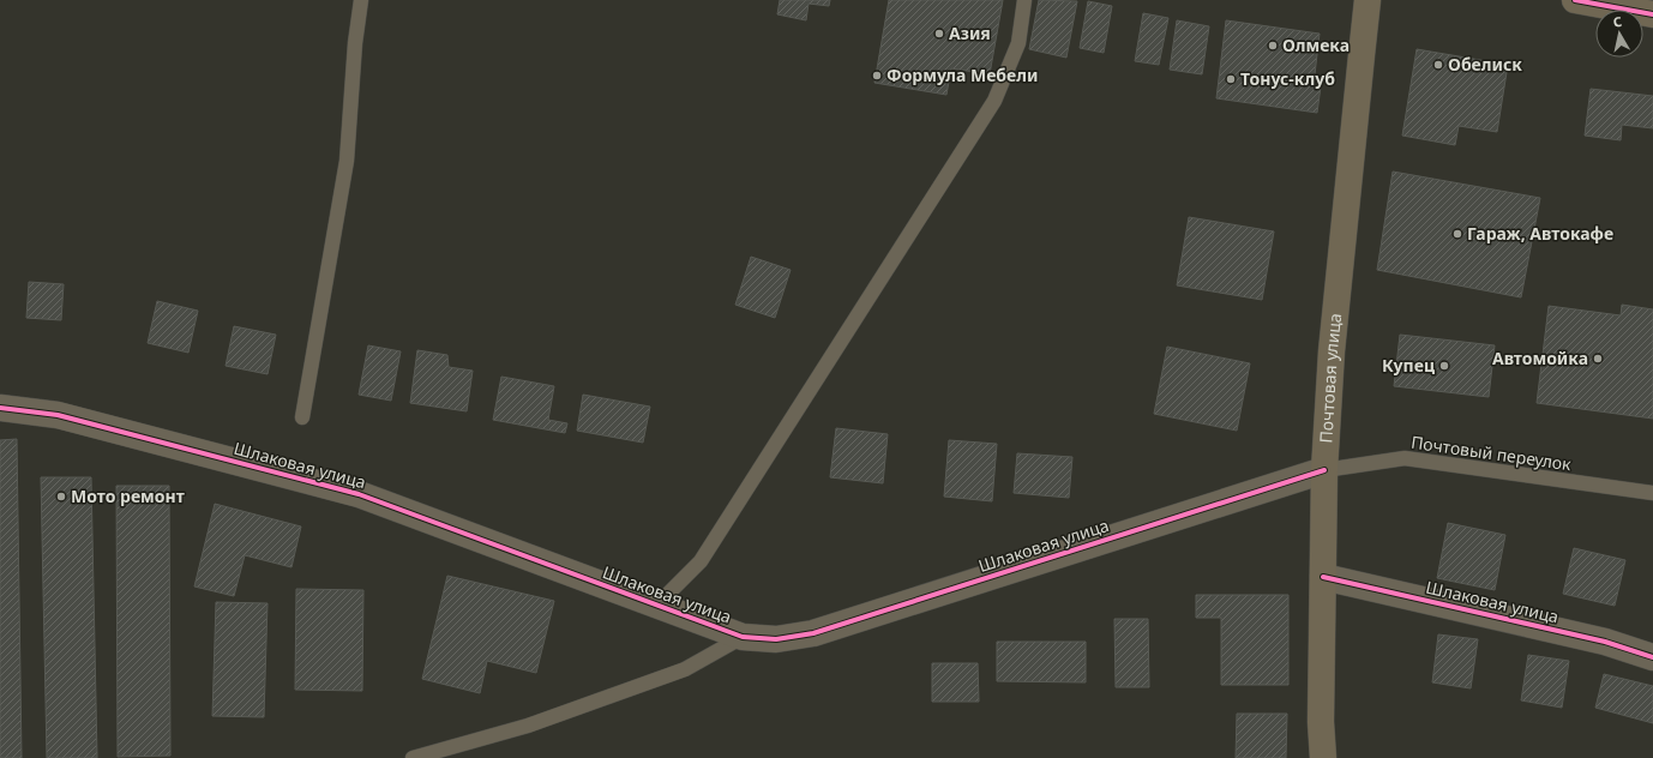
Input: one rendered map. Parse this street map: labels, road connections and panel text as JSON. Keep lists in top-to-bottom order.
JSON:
{
  "streets": {
    "main road": ["Почтовая улица"],
    "street": ["Шлаковая улица"],
    "lane": ["Почтовый переулок"]
  },
  "crossings": [
    ["Почтовая улица", "Почтовый переулок"],
    ["Почтовая улица", "Шлаковая улица"],
    ["Почтовый переулок", "Шлаковая улица"]
  ],
  "places": [
    "Азия",
    "Олмека",
    "Обелиск",
    "Формула Мебели",
    "Тонус-клуб",
    "Гараж, Автокафе",
    "Автомойка",
    "Купец",
    "Мото ремонт"
  ],
  "north": "top"
}
